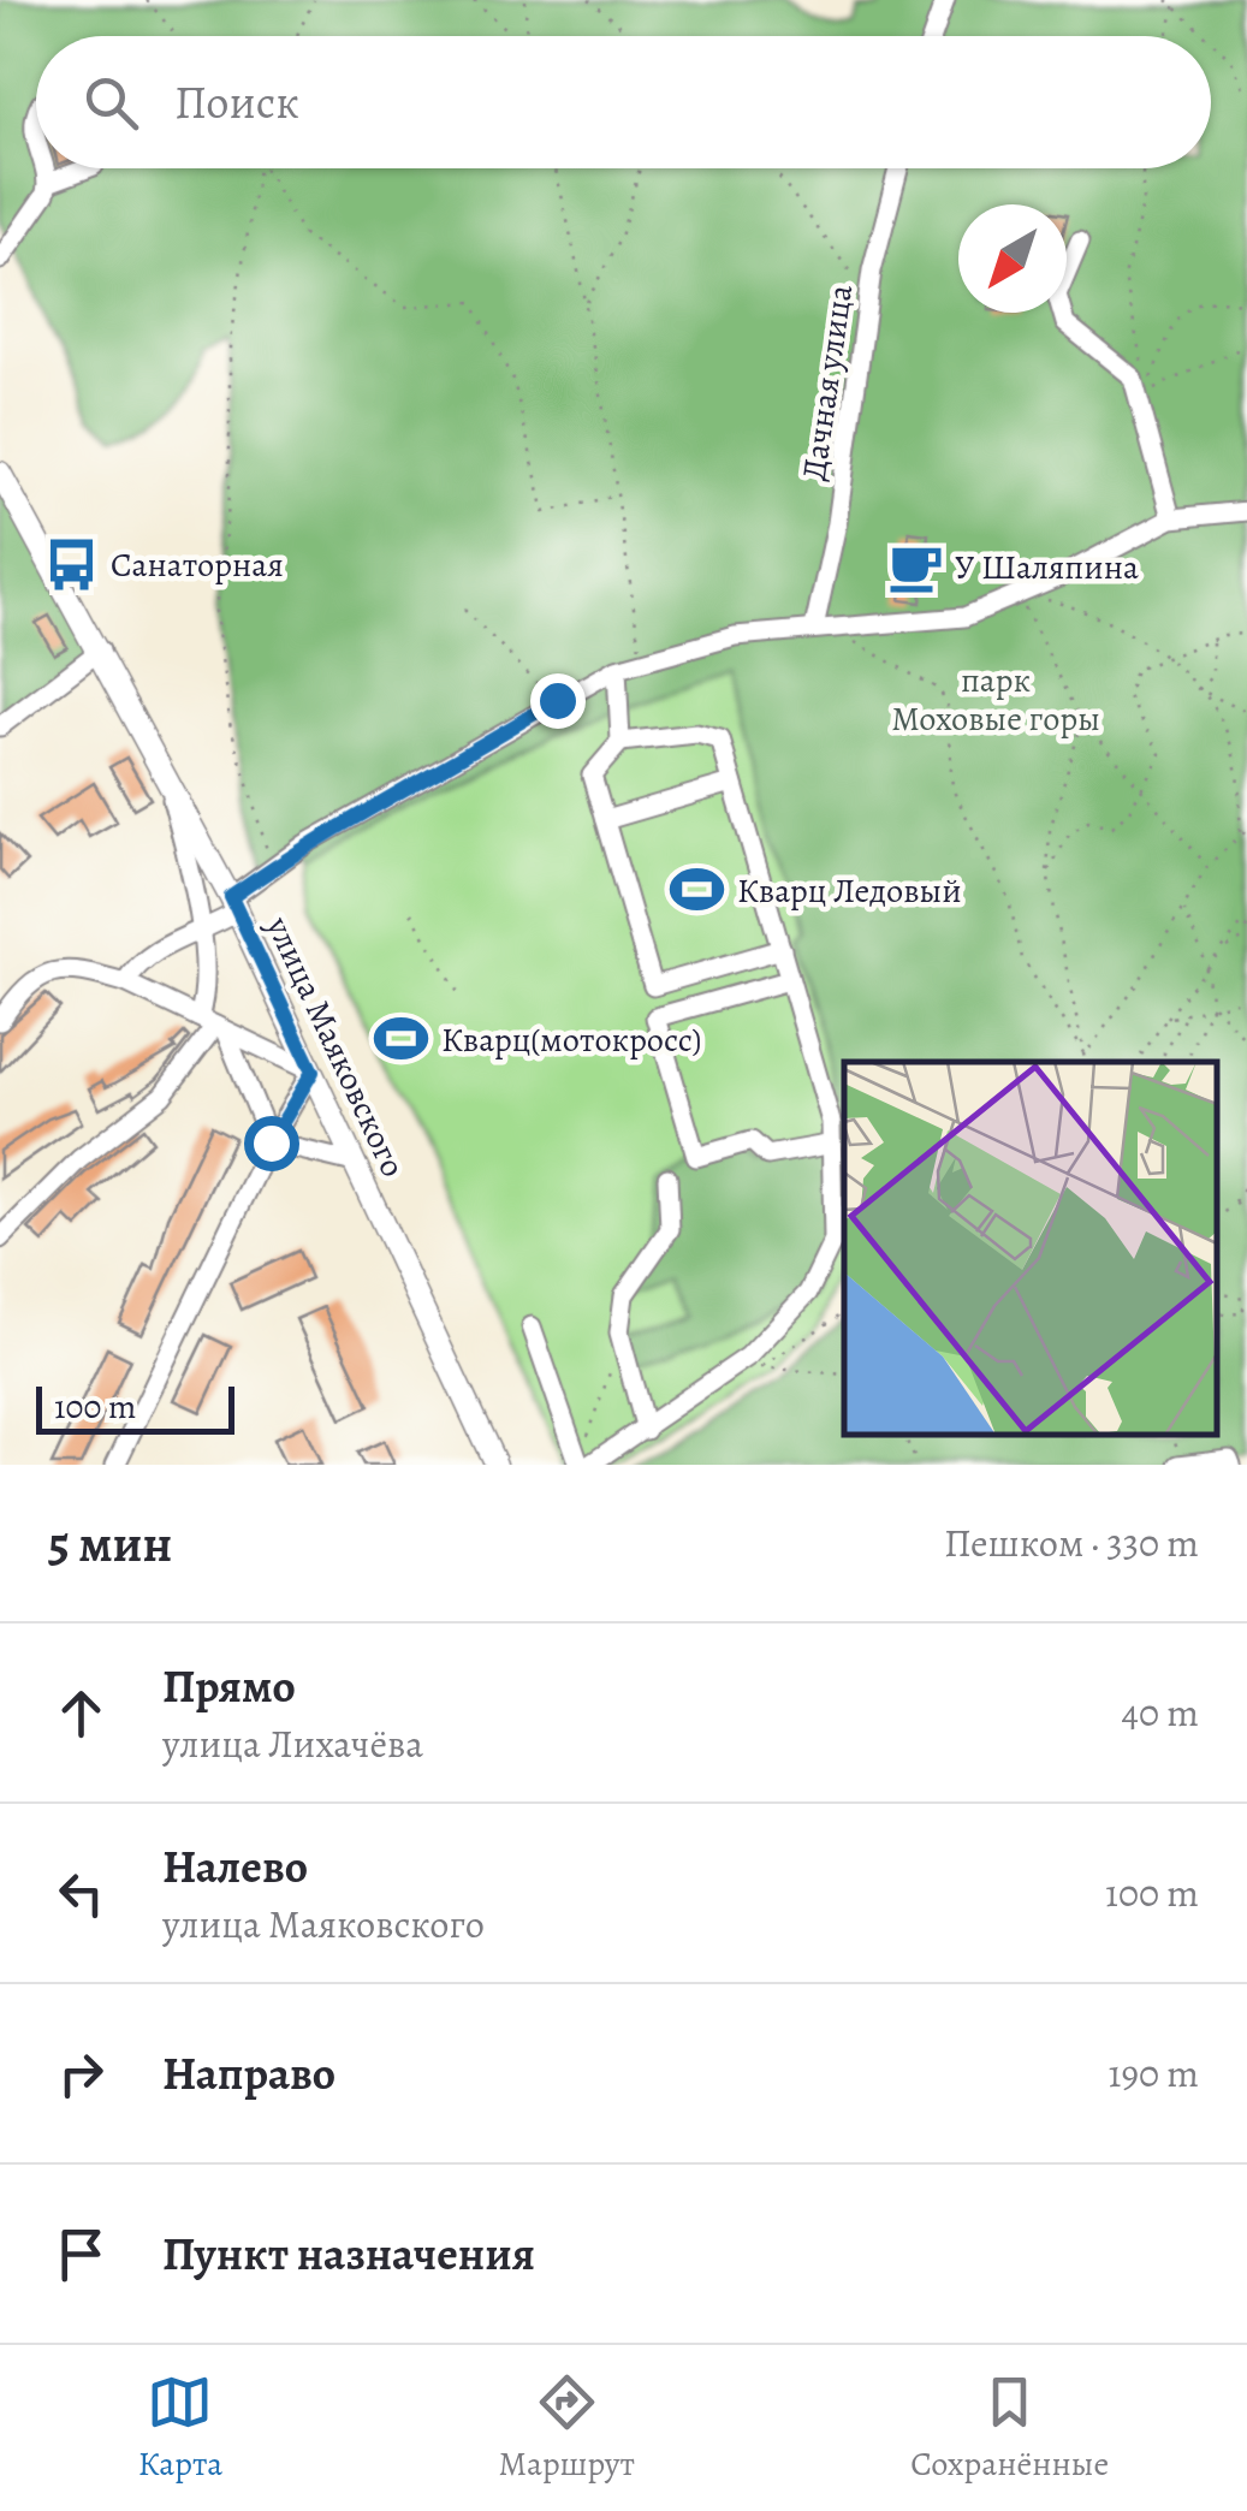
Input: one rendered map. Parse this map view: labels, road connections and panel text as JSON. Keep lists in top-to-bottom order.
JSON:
{
  "streets": {
    "main road": ["улица Маяковского"],
    "street": ["Дачная улица"]
  },
  "parks": ["парк Моховые горы"],
  "places": {
    "bus stop": ["Санаторная"],
    "cafe": ["У Шаляпина"],
    "sports": ["Кварц Ледовый", "Кварц(мотокросс)"]
  },
  "scale_bar": "100 m",
  "north": "bottom left",
  "page": {
    "search": "Поиск",
    "scale": "100 m",
    "heading": ["5 мин", "Пешком · 330 m"],
    "list": [
      ["Прямо", "улица Лихачёва", "40 m"],
      ["Налево", "улица Маяковского", "100 m"],
      ["Направо", "190 m"],
      "Пункт назначения"
    ],
    "nav": ["Карта", "Маршрут", "Сохранённые"]
  }
}
